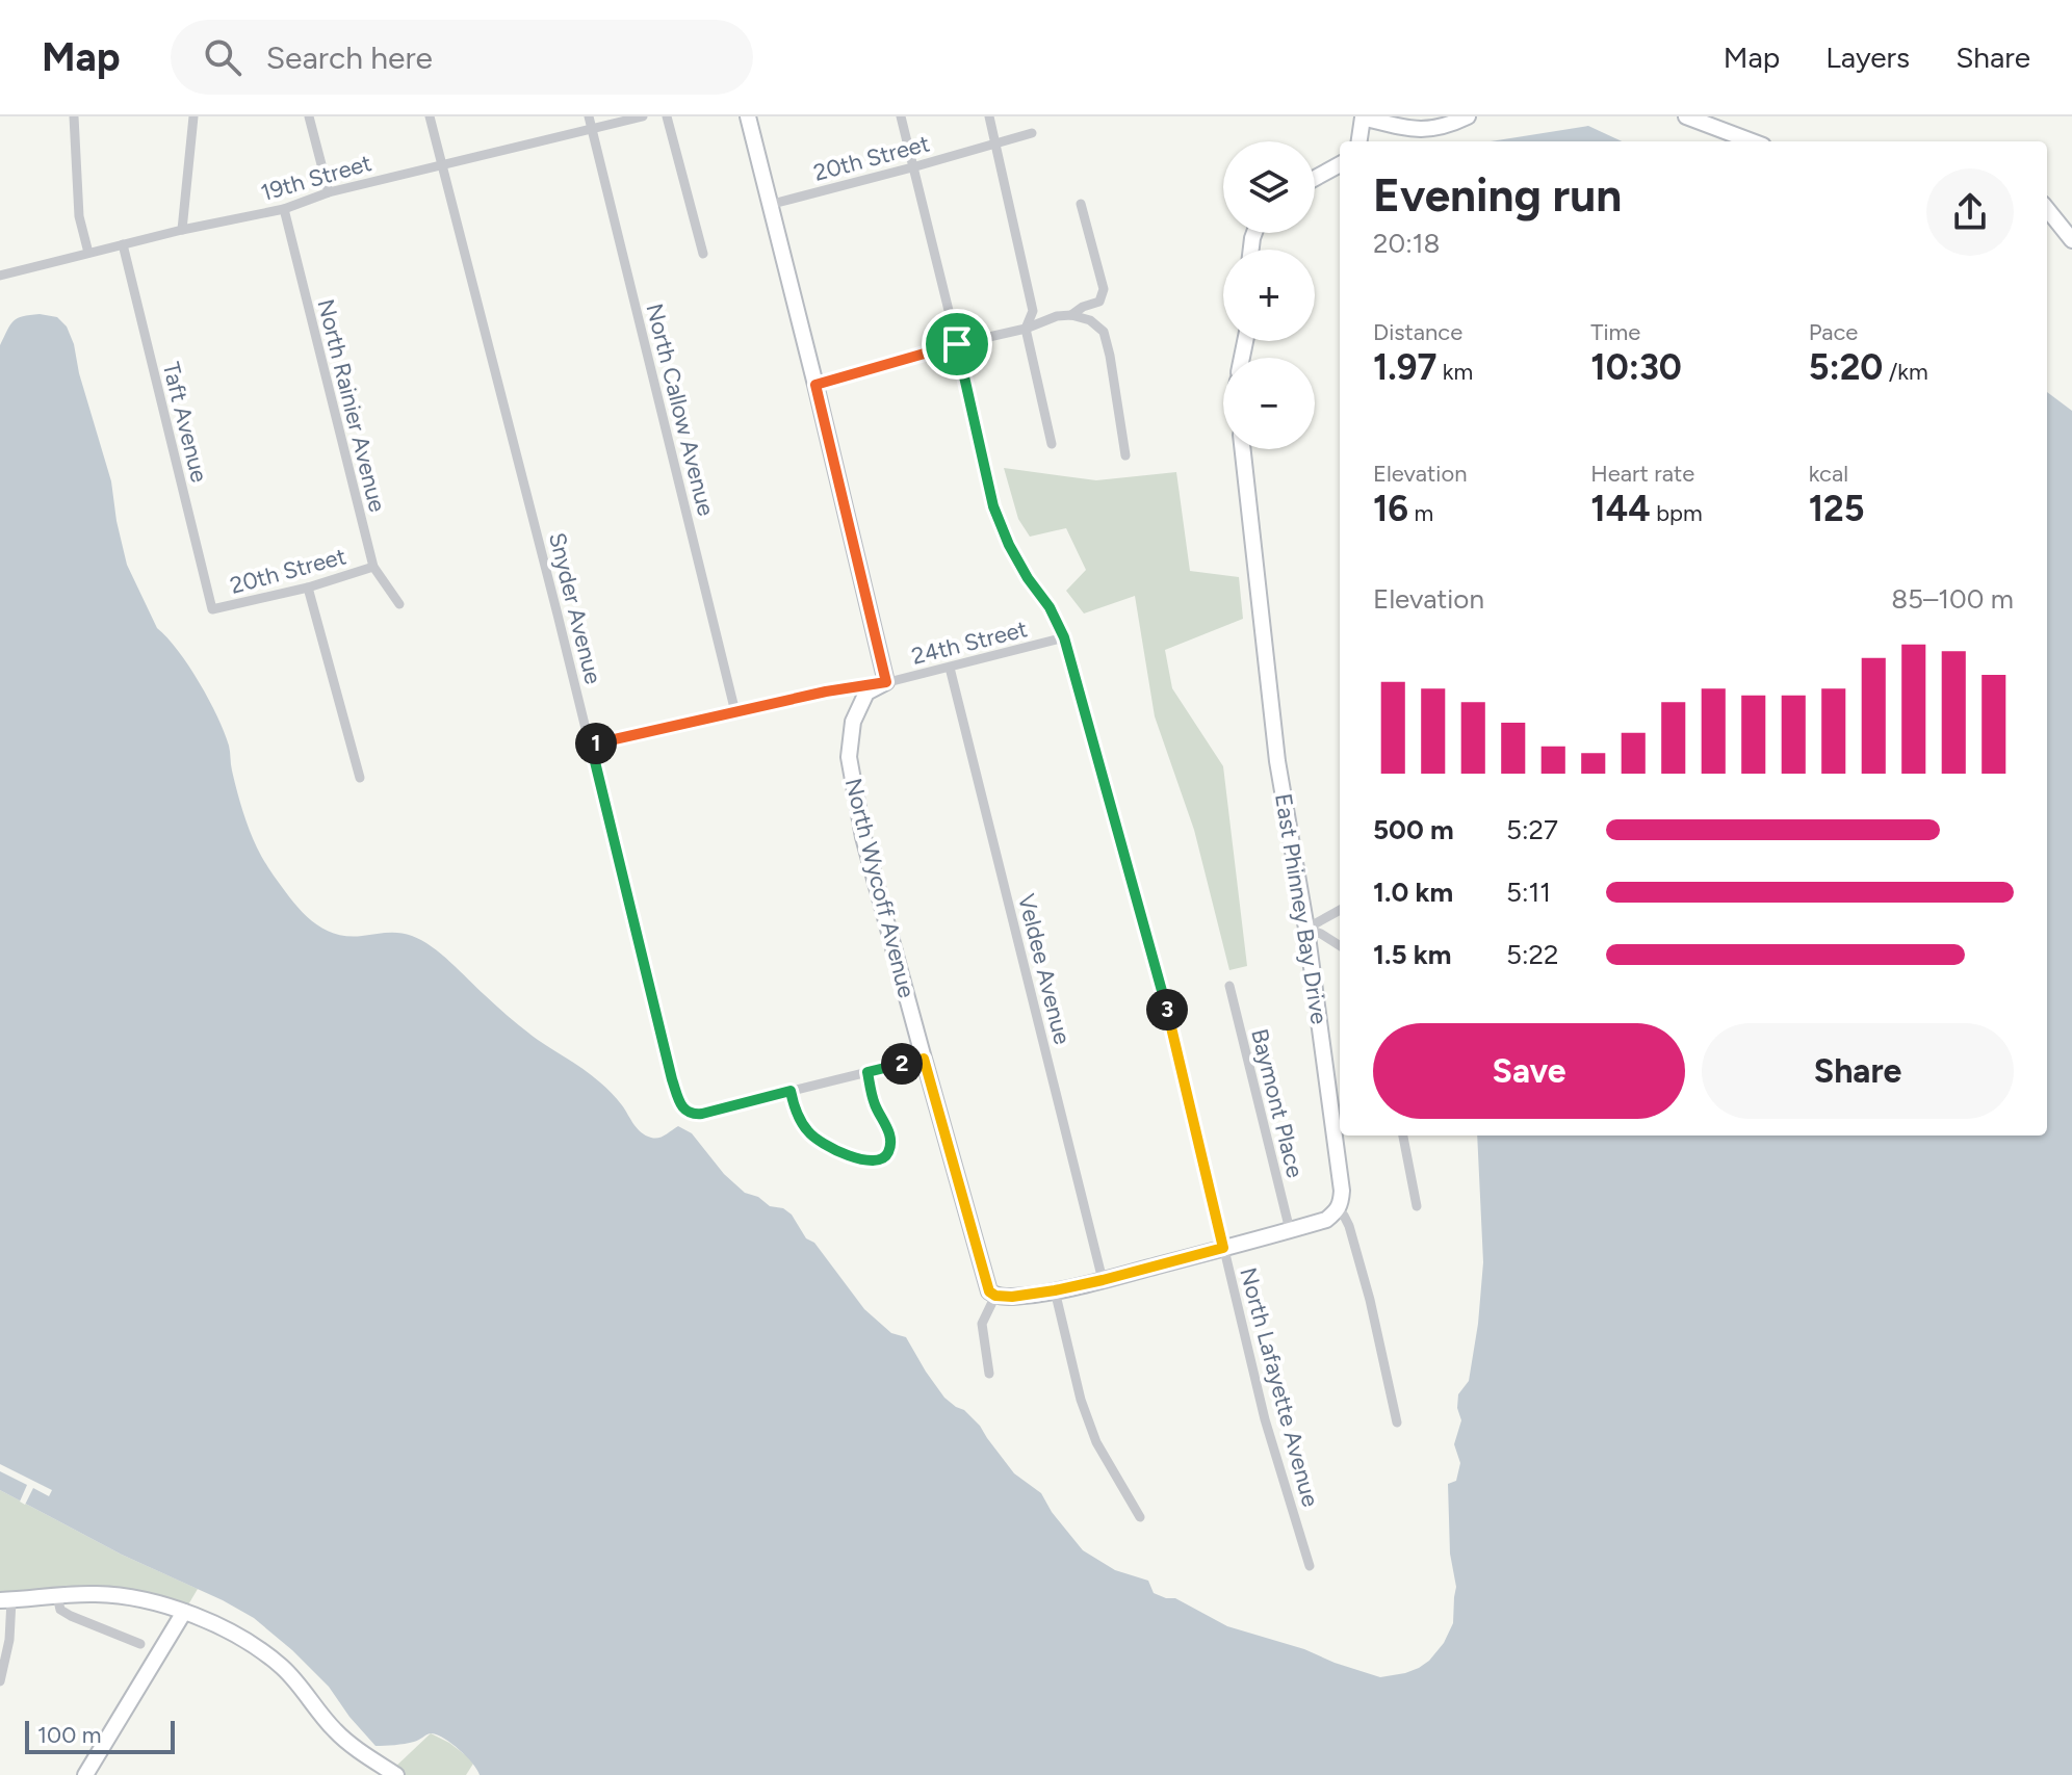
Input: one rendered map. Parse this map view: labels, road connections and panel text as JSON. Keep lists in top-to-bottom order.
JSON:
{
  "streets": {
    "street": [
      "20th Street",
      "19th Street",
      "North Rainier Avenue",
      "North Callow Avenue",
      "Taft Avenue",
      "Snyder Avenue",
      "24th Street",
      "North Wycoff Avenue",
      "East Phinney Bay Drive",
      "Veldee Avenue",
      "Baymont Place",
      "North Lafayette Avenue"
    ]
  },
  "crossings": [
    ["20th Street", "North Rainier Avenue"],
    ["20th Street", "Taft Avenue"],
    ["20th Street", "North Lafayette Avenue"],
    ["19th Street", "North Rainier Avenue"],
    ["19th Street", "North Callow Avenue"],
    ["19th Street", "Taft Avenue"],
    ["19th Street", "Snyder Avenue"],
    ["North Callow Avenue", "24th Street"],
    ["Snyder Avenue", "24th Street"],
    ["24th Street", "North Wycoff Avenue"],
    ["24th Street", "Veldee Avenue"],
    ["24th Street", "North Lafayette Avenue"]
  ],
  "scale_bar": "100 m",
  "page": {
    "header": "Map",
    "search": "Search here",
    "nav": ["Map", "Layers", "Share"],
    "map_buttons": ["+", "−"],
    "heading": ["Evening run", "20:18"],
    "stats": [
      ["Distance", "1.97 km"],
      ["Time", "10:30"],
      ["Pace", "5:20 /km"],
      ["Elevation", "16 m"],
      ["Heart rate", "144 bpm"],
      ["kcal", "125"]
    ],
    "chart": ["Elevation", "85–100 m"],
    "pins": ["1", "3", "2"],
    "list": [
      {
        "name": "500 m",
        "note": "5:27"
      },
      {
        "name": "1.0 km",
        "note": "5:11"
      },
      {
        "name": "1.5 km",
        "note": "5:22"
      }
    ],
    "buttons": ["Save", "Share"],
    "scale": "100 m"
  }
}
